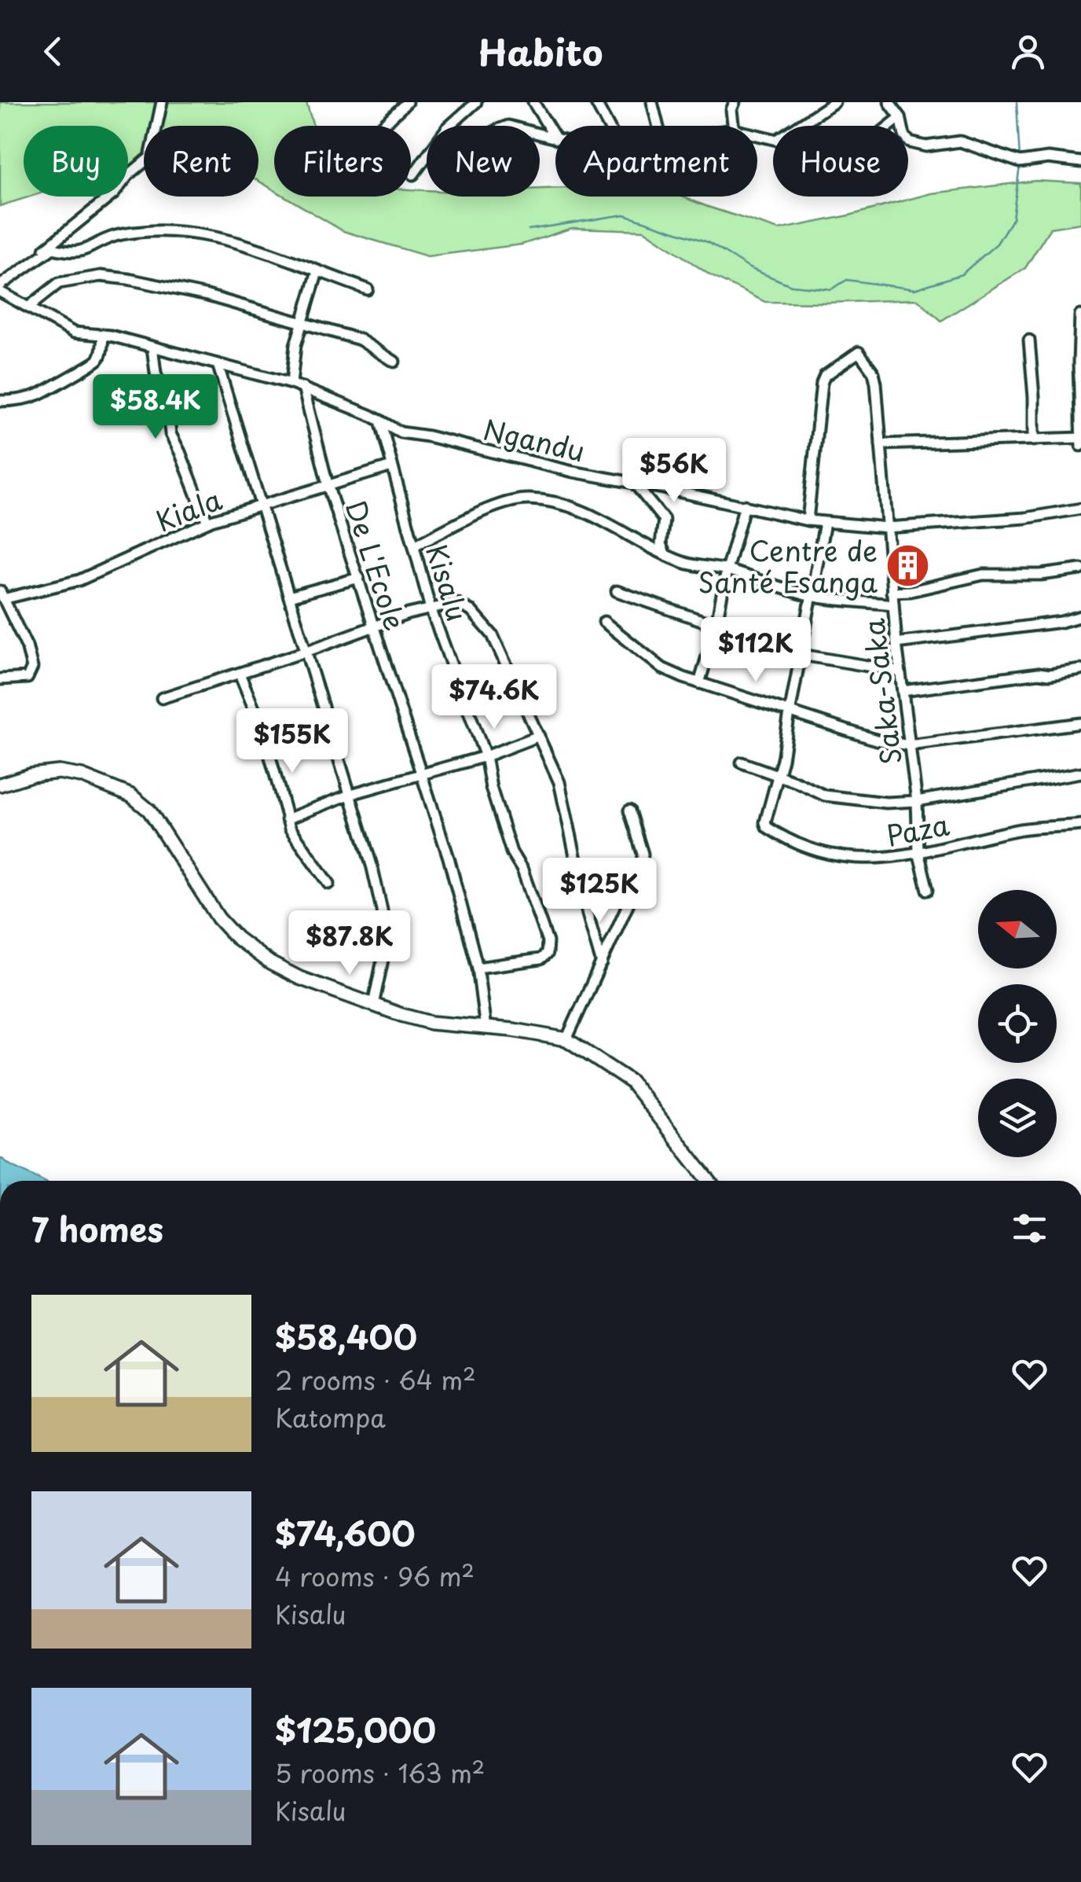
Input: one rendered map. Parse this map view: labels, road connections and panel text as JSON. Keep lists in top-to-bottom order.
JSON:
{
  "streets": {
    "street": [
      "Ngandu",
      "Kiala",
      "De L'Ecole",
      "Kisalu",
      "Saka-Saka",
      "Paza"
    ]
  },
  "crossings": [
    ["Ngandu", "De L'Ecole"],
    ["Ngandu", "Kisalu"],
    ["Ngandu", "Saka-Saka"],
    ["Kiala", "De L'Ecole"],
    ["Kiala", "Kisalu"],
    ["De L'Ecole", "Kisalu"],
    ["Saka-Saka", "Paza"]
  ],
  "places": {
    "building": ["Centre de Santé Esanga"]
  },
  "north": "left",
  "page": {
    "header": "Habito",
    "chip": [
      "Buy",
      "Rent",
      "Filters",
      "New",
      "Apartment",
      "House"
    ],
    "price": [
      "$58.4K",
      "$56K",
      "$112K",
      "$74.6K",
      "$155K",
      "$125K",
      "$87.8K"
    ],
    "heading": "7 homes",
    "list": [
      {
        "name": "$58,400",
        "note": "2 rooms · 64 m² · Katompa"
      },
      {
        "name": "$74,600",
        "note": "4 rooms · 96 m² · Kisalu"
      },
      {
        "name": "$125,000",
        "note": "5 rooms · 163 m² · Kisalu"
      }
    ]
  }
}
